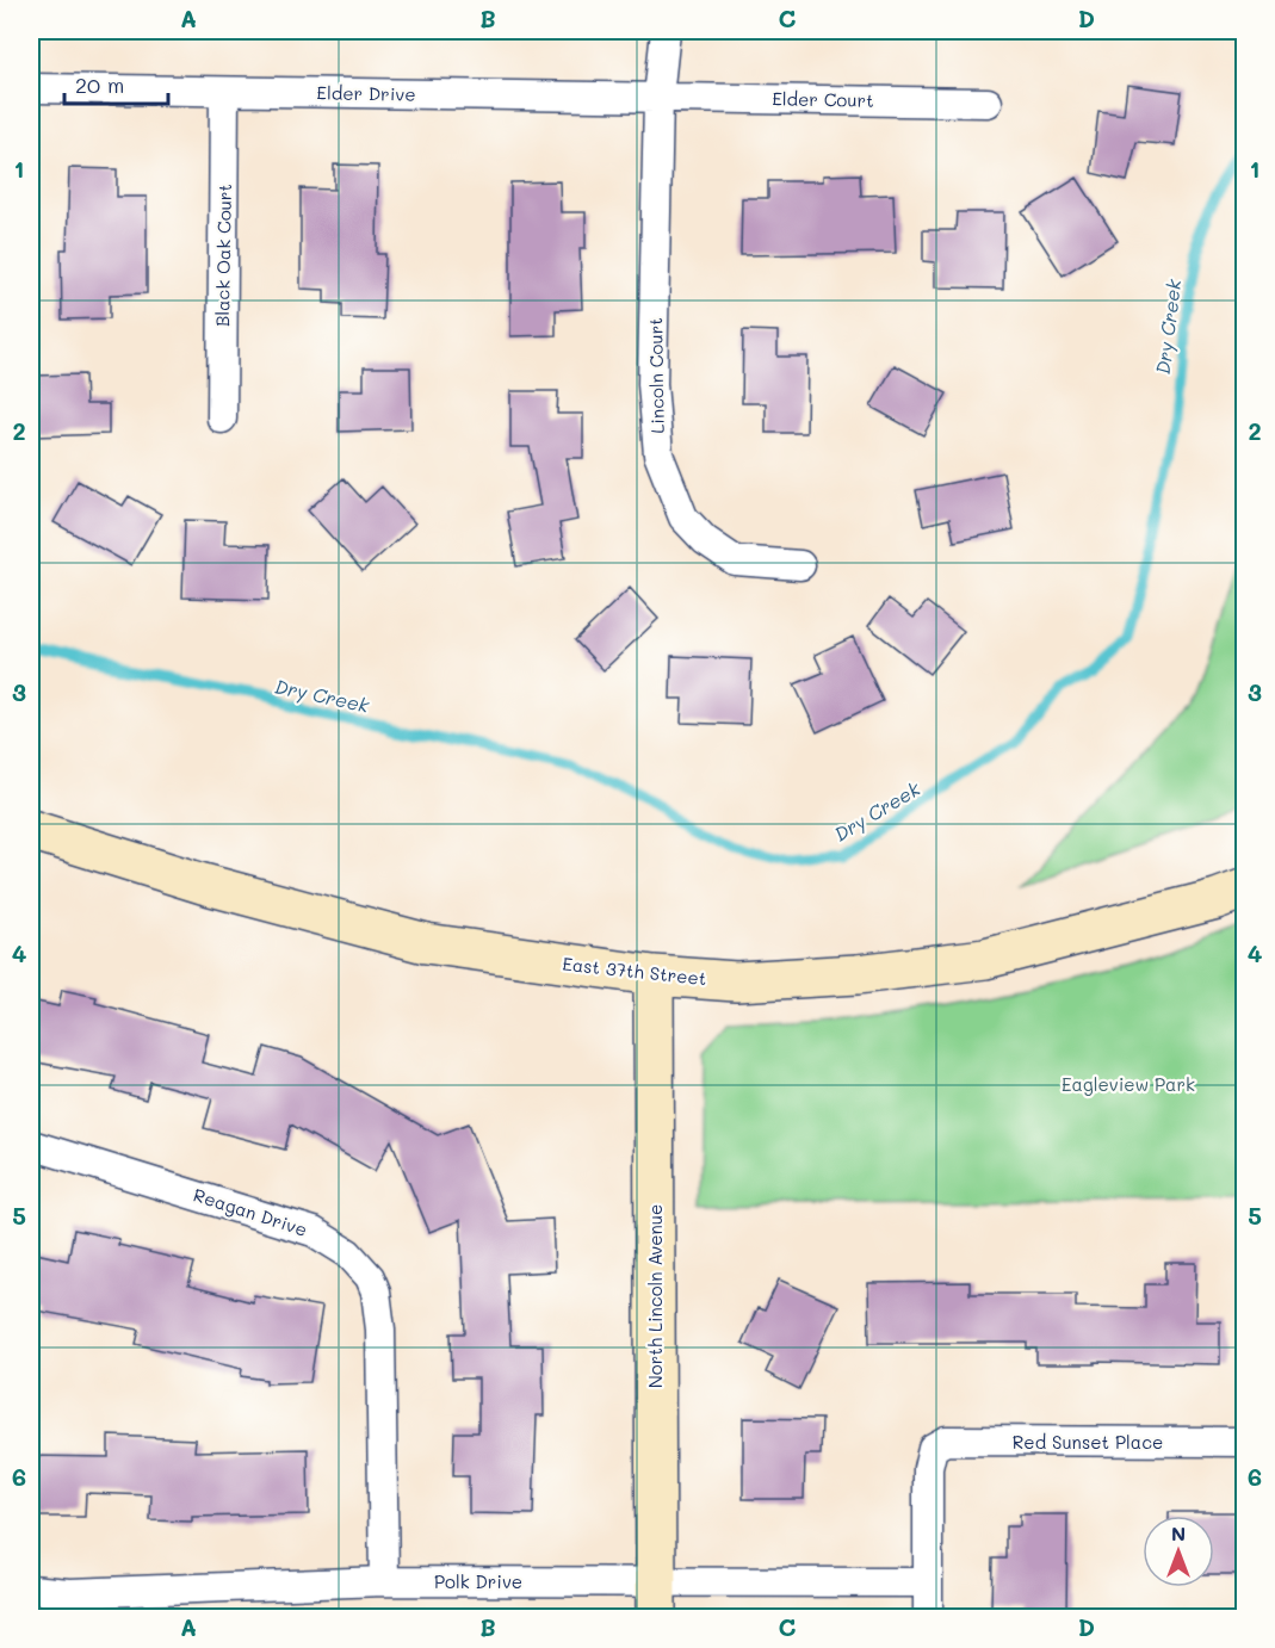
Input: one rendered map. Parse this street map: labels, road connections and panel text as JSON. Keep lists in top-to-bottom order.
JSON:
{
  "streets": {
    "main road": ["East 37th Street", "North Lincoln Avenue"],
    "street": [
      "Elder Drive",
      "Elder Court",
      "Black Oak Court",
      "Lincoln Court",
      "Reagan Drive",
      "Red Sunset Place",
      "Polk Drive"
    ]
  },
  "crossings": [
    ["Elder Drive", "Elder Court"],
    ["Elder Drive", "Black Oak Court"],
    ["Elder Drive", "Lincoln Court"],
    ["Elder Court", "Lincoln Court"],
    ["East 37th Street", "North Lincoln Avenue"],
    ["Reagan Drive", "Polk Drive"],
    ["North Lincoln Avenue", "Polk Drive"],
    ["Red Sunset Place", "Polk Drive"]
  ],
  "water": ["Dry Creek"],
  "parks": ["Eagleview Park"],
  "scale_bar": "20 m",
  "north": "top",
  "grid": {
    "columns": [
      "A",
      "B",
      "C",
      "D"
    ],
    "rows": [
      "1",
      "2",
      "3",
      "4",
      "5",
      "6"
    ]
  }
}
